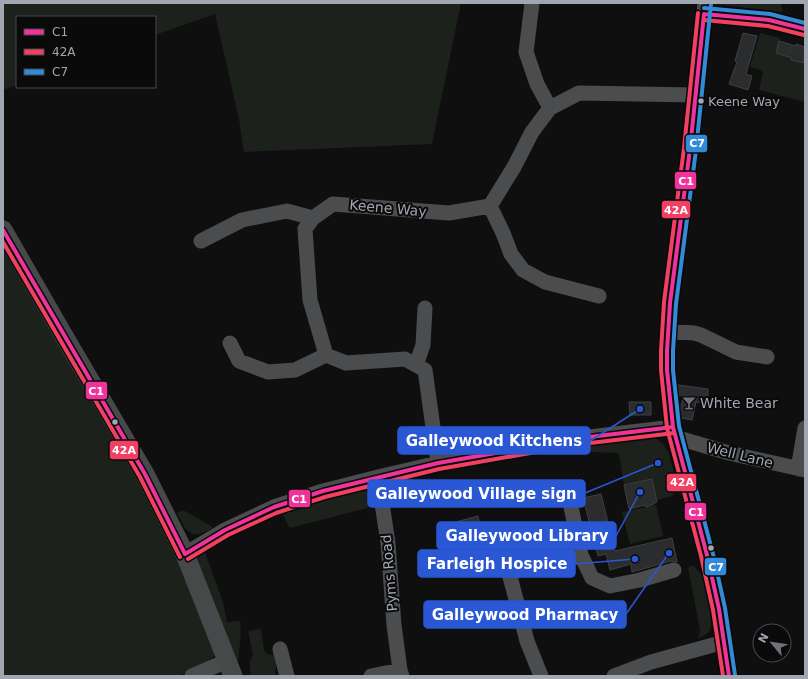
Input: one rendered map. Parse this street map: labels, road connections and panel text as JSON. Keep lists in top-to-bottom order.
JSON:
{
  "streets": {
    "street": ["Keene Way", "Well Lane", "Pyms Road"]
  },
  "places": {
    "other": [
      "Keene Way",
      "Galleywood Kitchens",
      "Galleywood Village sign",
      "Galleywood Library",
      "Galleywood Pharmacy",
      "Farleigh Hospice"
    ],
    "bar": ["White Bear"]
  },
  "lines": ["transit line C7", "transit line 42A", "transit line C1"],
  "legend": ["C1", "42A", "C7"],
  "north": "top left"
}
